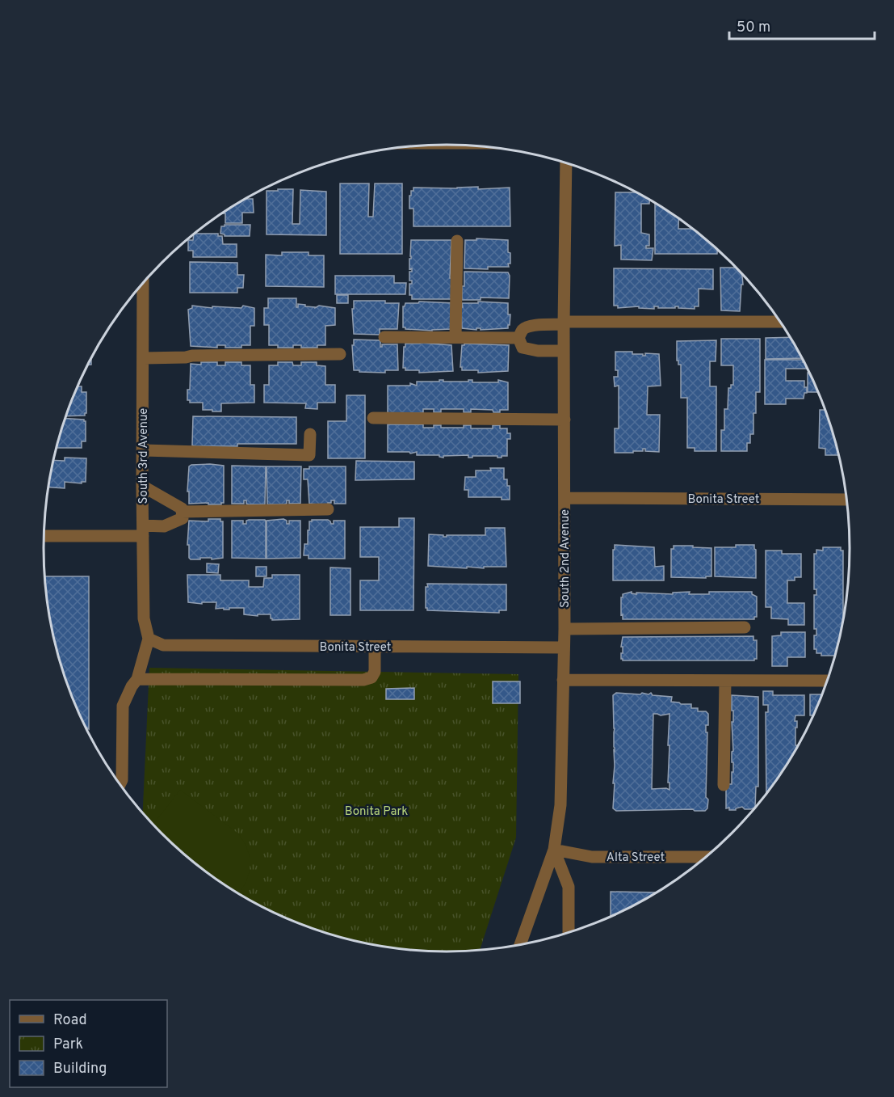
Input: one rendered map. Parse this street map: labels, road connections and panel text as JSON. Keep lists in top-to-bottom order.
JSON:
{
  "streets": {
    "street": [
      "South 3rd Avenue",
      "Bonita Street",
      "South 2nd Avenue",
      "Alta Street"
    ]
  },
  "crossings": [
    ["South 3rd Avenue", "Bonita Street"],
    ["Bonita Street", "South 2nd Avenue"],
    ["South 2nd Avenue", "Alta Street"]
  ],
  "parks": ["Bonita Park"],
  "legend": ["Road", "Park", "Building"],
  "scale_bar": "50 m"
}
